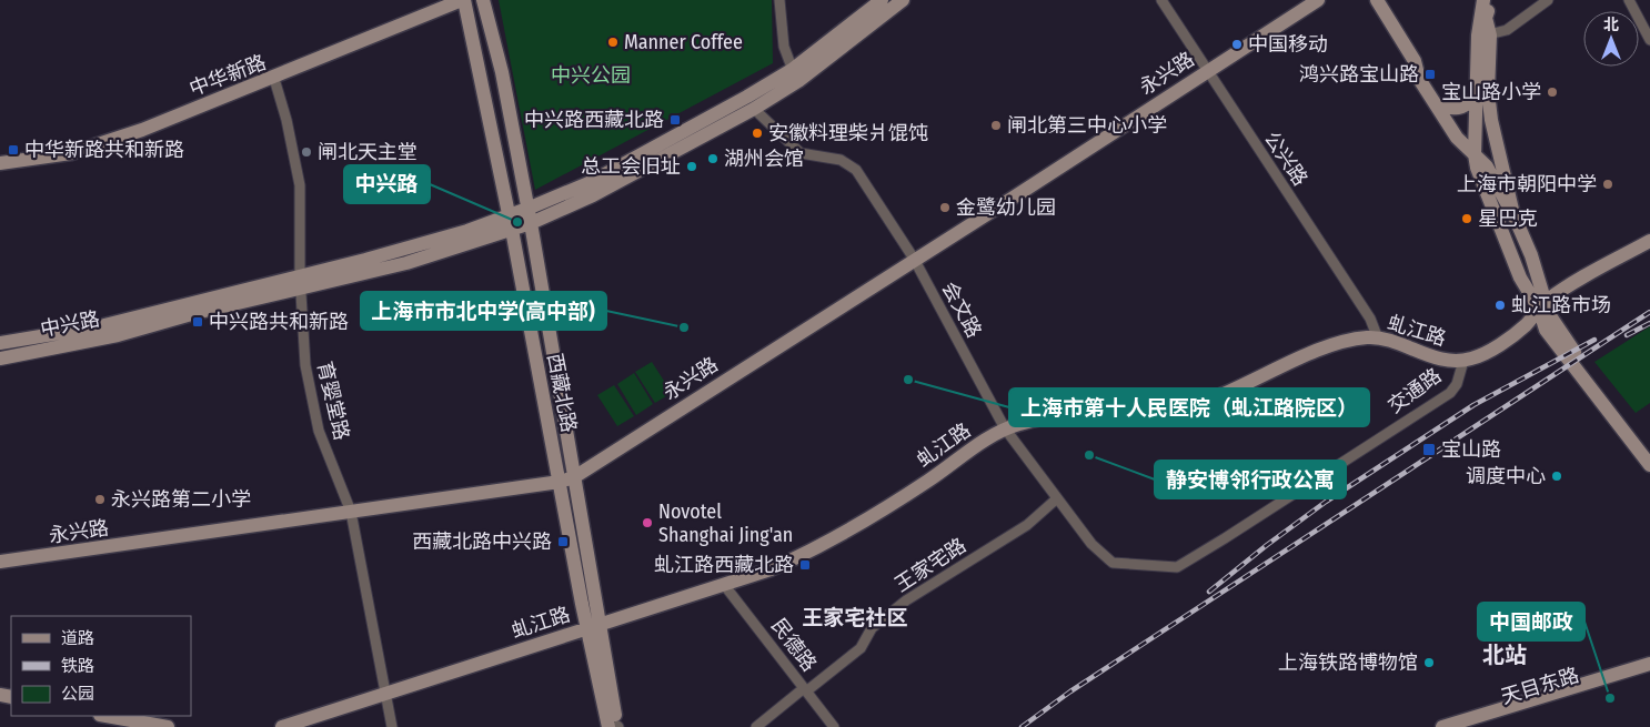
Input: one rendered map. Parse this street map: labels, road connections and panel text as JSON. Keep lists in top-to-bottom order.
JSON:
{
  "streets": {
    "main road": [
      "永兴路",
      "中华新路",
      "中兴路",
      "虬江路",
      "西藏北路",
      "天目东路"
    ],
    "street": [
      "公兴路",
      "会文路",
      "交通路",
      "育婴堂路",
      "王家宅路",
      "民德路"
    ]
  },
  "crossings": [
    ["永兴路", "公兴路"],
    ["永兴路", "会文路"],
    ["永兴路", "西藏北路"],
    ["永兴路", "育婴堂路"],
    ["中华新路", "西藏北路"],
    ["中华新路", "育婴堂路"],
    ["公兴路", "虬江路"],
    ["会文路", "中兴路"],
    ["会文路", "虬江路"],
    ["会文路", "交通路"],
    ["会文路", "王家宅路"],
    ["中兴路", "西藏北路"],
    ["中兴路", "育婴堂路"],
    ["虬江路", "交通路"],
    ["虬江路", "西藏北路"],
    ["虬江路", "育婴堂路"],
    ["虬江路", "民德路"],
    ["王家宅路", "民德路"]
  ],
  "districts": ["王家宅社区", "北站"],
  "parks": ["中兴公园"],
  "places": {
    "other": [
      "Manner Coffee",
      "中国移动",
      "宝山路小学",
      "闸北第三中心小学",
      "安徽料理柴爿馄饨",
      "闸北天主堂",
      "湖州会馆",
      "总工会旧址",
      "上海市朝阳中学",
      "金鹭幼儿园",
      "星巴克",
      "中兴路",
      "虬江路市场",
      "上海市市北中学(高中部)",
      "上海市第十人民医院（虬江路院区）",
      "静安博邻行政公寓",
      "调度中心",
      "永兴路第二小学",
      "Novotel Shanghai Jing'an",
      "上海铁路博物馆",
      "中国邮政"
    ],
    "transit": [
      "鸿兴路宝山路",
      "中兴路西藏北路",
      "中华新路共和新路",
      "中兴路共和新路",
      "宝山路",
      "西藏北路中兴路",
      "虬江路西藏北路"
    ]
  },
  "legend": ["道路", "铁路", "公园"],
  "north": "top"
}
